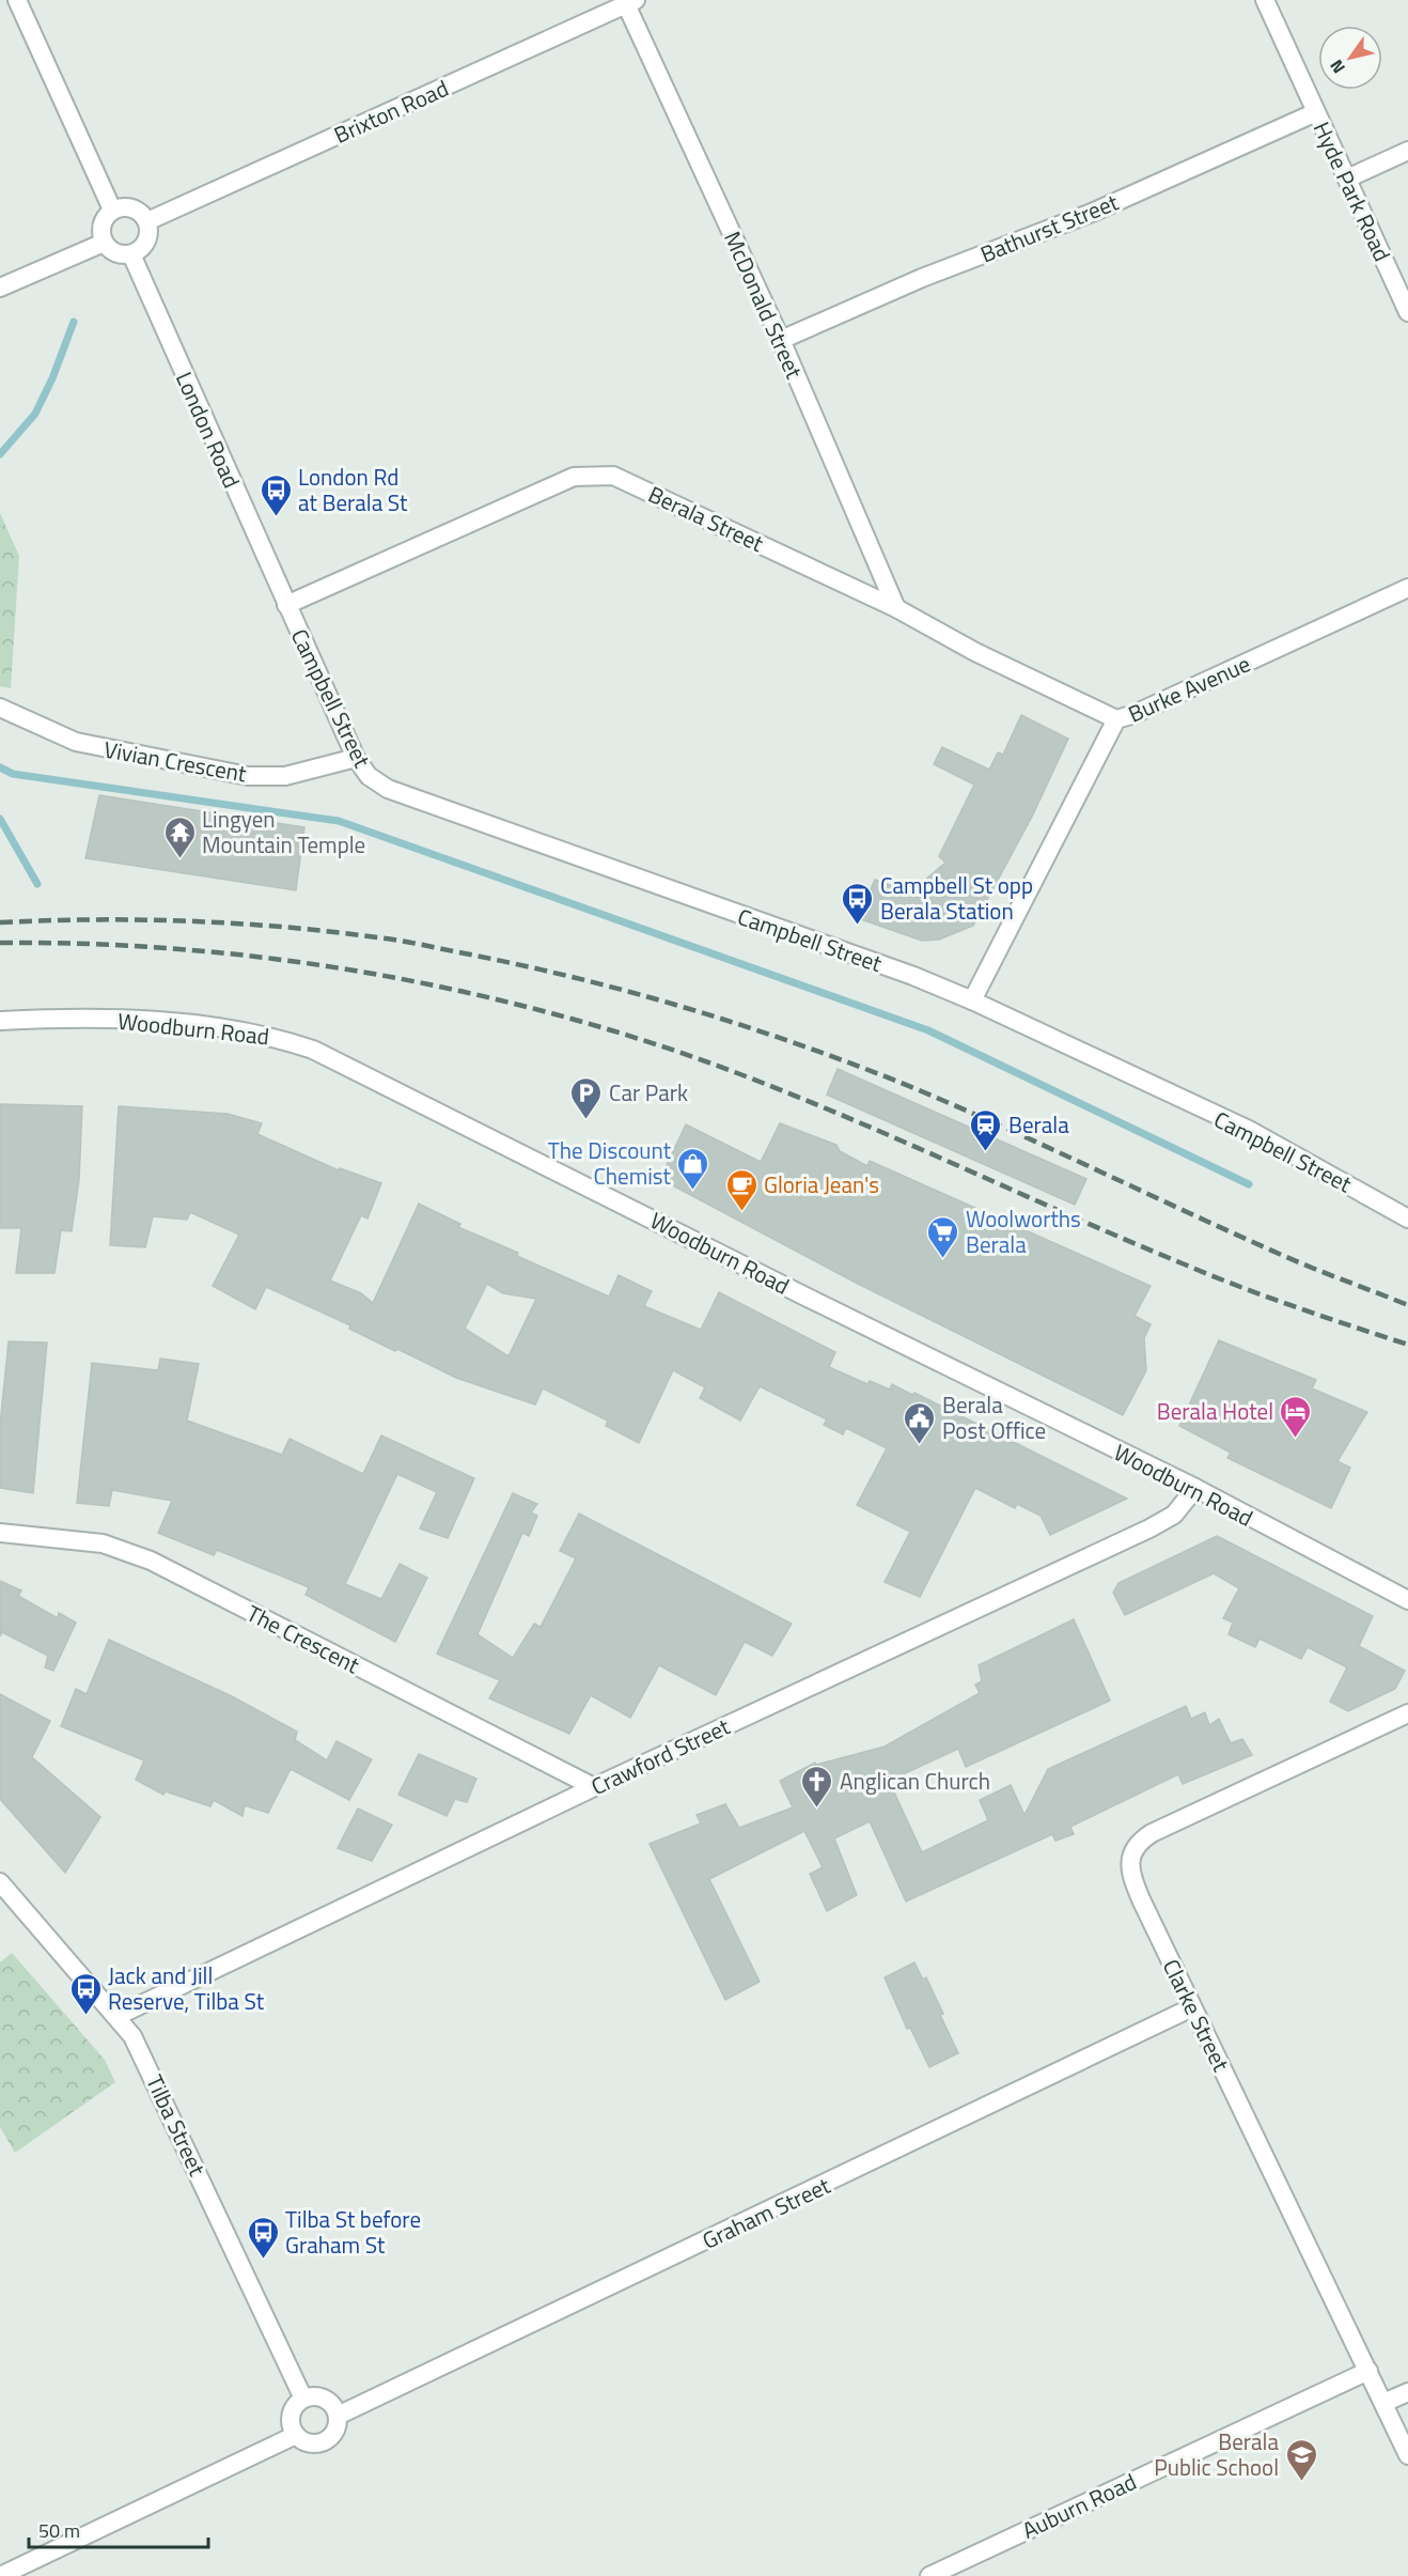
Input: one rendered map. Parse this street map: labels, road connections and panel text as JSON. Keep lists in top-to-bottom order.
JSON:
{
  "streets": {
    "street": [
      "Brixton Road",
      "Hyde Park Road",
      "Bathurst Street",
      "McDonald Street",
      "London Road",
      "Berala Street",
      "Burke Avenue",
      "Campbell Street",
      "Vivian Crescent",
      "Woodburn Road",
      "The Crescent",
      "Crawford Street",
      "Clarke Street",
      "Tilba Street",
      "Graham Street",
      "Auburn Road"
    ]
  },
  "crossings": [
    ["Brixton Road", "McDonald Street"],
    ["Brixton Road", "London Road"],
    ["Hyde Park Road", "Bathurst Street"],
    ["Bathurst Street", "McDonald Street"],
    ["McDonald Street", "Berala Street"],
    ["London Road", "Berala Street"],
    ["London Road", "Campbell Street"],
    ["Berala Street", "Burke Avenue"],
    ["Berala Street", "Campbell Street"],
    ["Burke Avenue", "Campbell Street"],
    ["Campbell Street", "Vivian Crescent"],
    ["Woodburn Road", "Crawford Street"],
    ["The Crescent", "Crawford Street"],
    ["Crawford Street", "Tilba Street"],
    ["Clarke Street", "Graham Street"],
    ["Clarke Street", "Auburn Road"],
    ["Tilba Street", "Graham Street"]
  ],
  "places": {
    "bus stop": [
      "London Rd at Berala St",
      "Campbell St opp Berala Station",
      "Jack and Jill Reserve, Tilba St",
      "Tilba St before Graham St"
    ],
    "temple": ["Lingyen Mountain Temple"],
    "parking": ["Car Park"],
    "station": ["Berala"],
    "shop": ["The Discount Chemist"],
    "cafe": ["Gloria Jean's"],
    "supermarket": ["Woolworths Berala"],
    "hotel": ["Berala Hotel"],
    "public building": ["Berala Post Office"],
    "church": ["Anglican Church"],
    "school or university": ["Berala Public School"]
  },
  "scale_bar": "50 m",
  "north": "bottom left"
}
